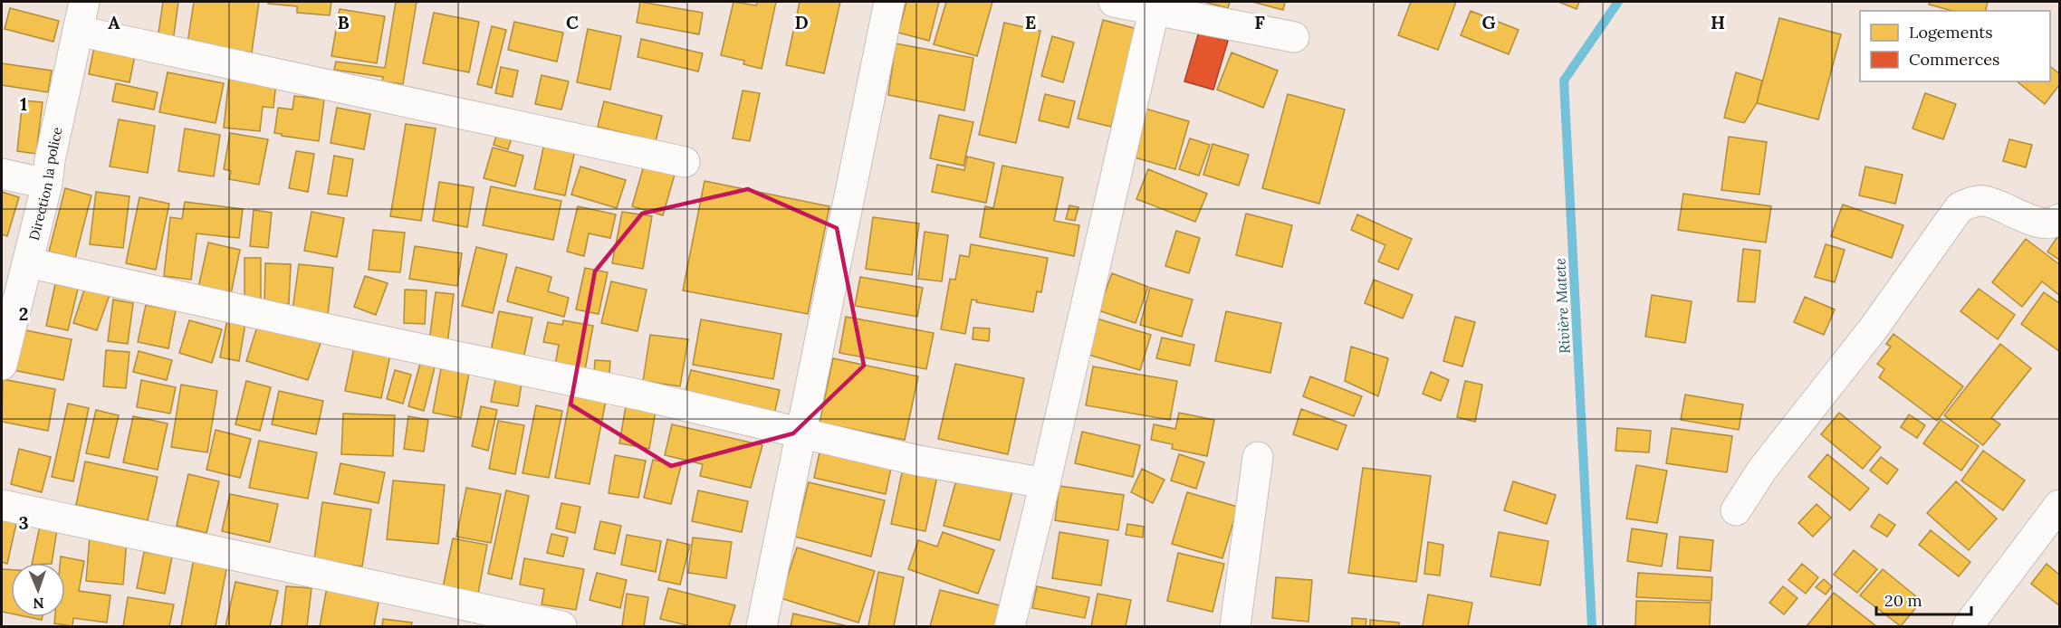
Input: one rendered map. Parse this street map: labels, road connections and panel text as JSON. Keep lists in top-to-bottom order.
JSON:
{
  "streets": {
    "street": ["Direction la police"]
  },
  "water": ["Rivière Matete"],
  "legend": ["Logements", "Commerces"],
  "scale_bar": "20 m",
  "north": "bottom",
  "grid": {
    "columns": [
      "A",
      "B",
      "C",
      "D",
      "E",
      "F",
      "G",
      "H"
    ],
    "rows": ["1", "2", "3"]
  }
}
